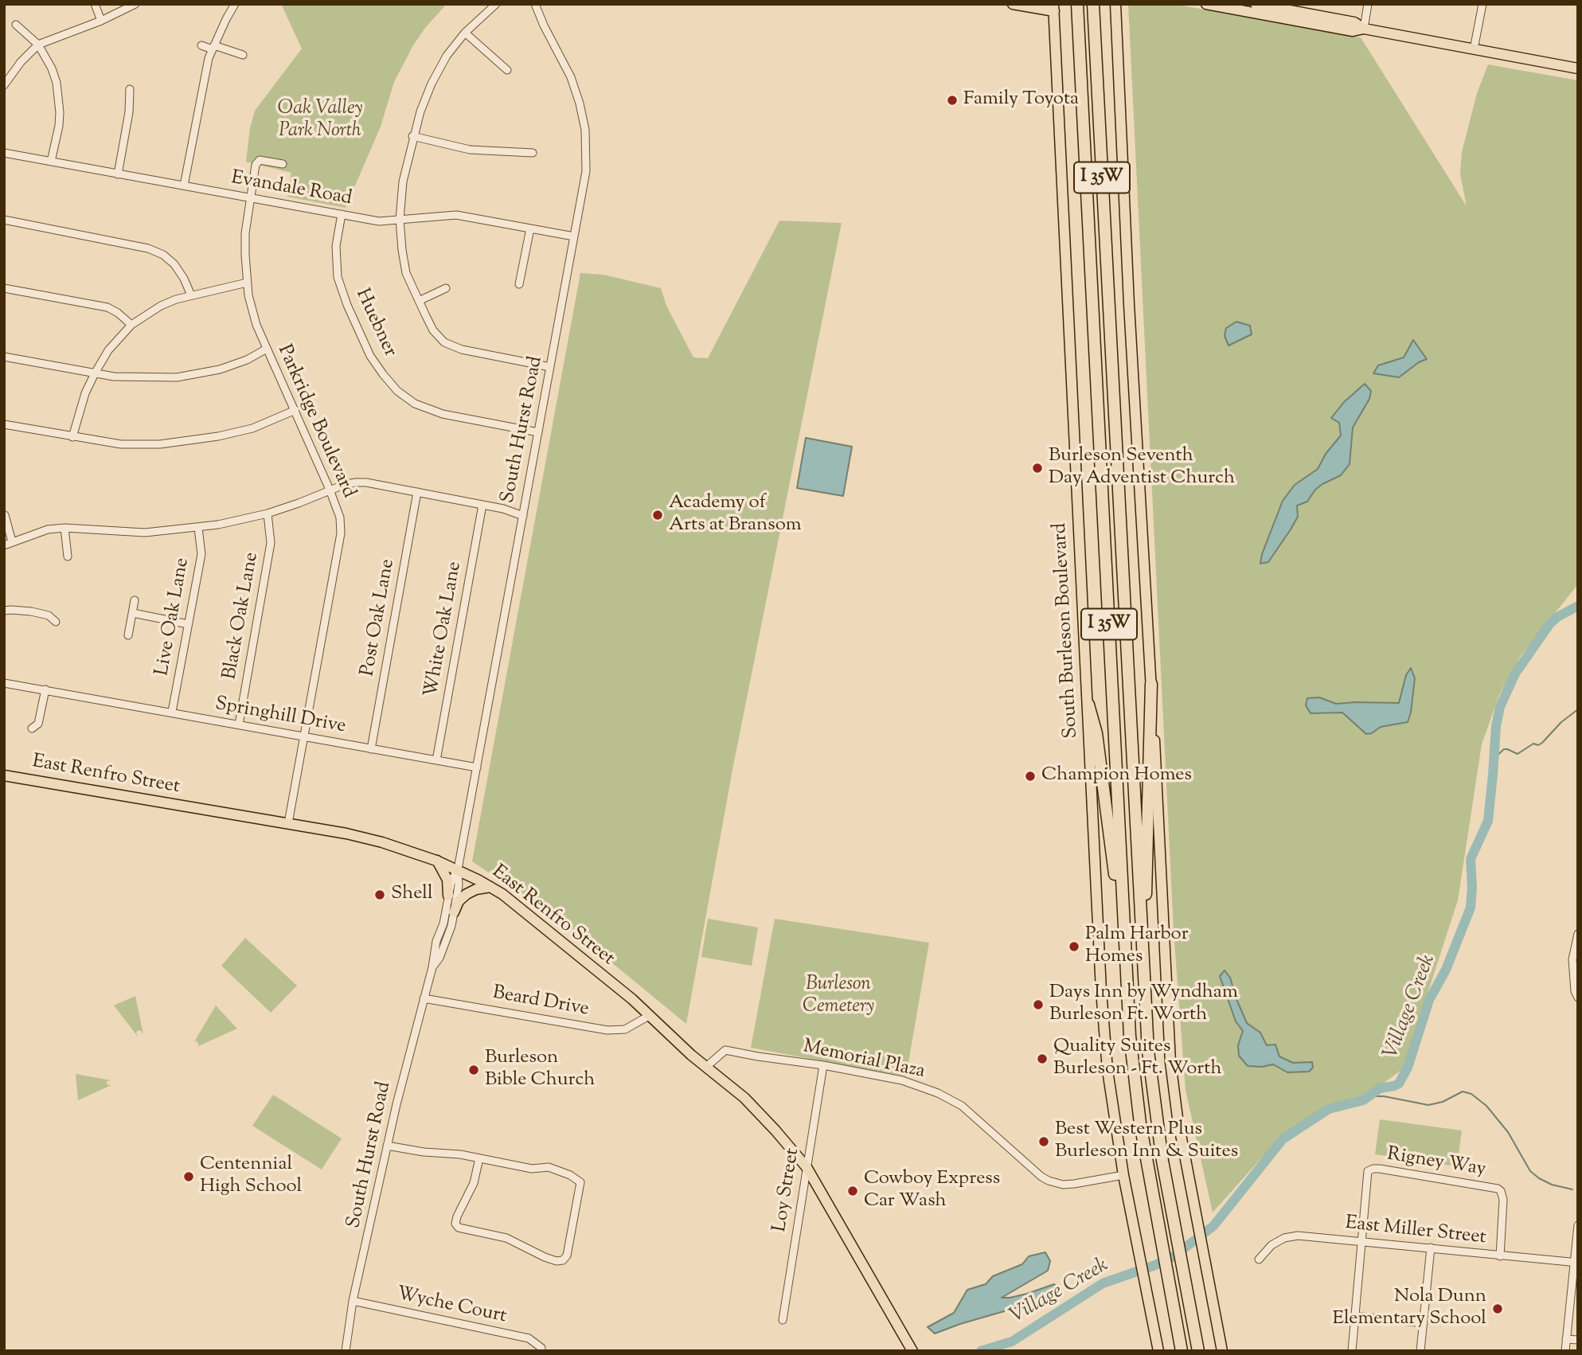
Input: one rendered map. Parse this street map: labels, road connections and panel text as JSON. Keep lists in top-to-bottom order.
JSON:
{
  "streets": {
    "highway": ["I 35W"],
    "main road": ["South Burleson Boulevard", "East Renfro Street"],
    "street": [
      "Evandale Road",
      "Huebner",
      "Parkridge Boulevard",
      "South Hurst Road",
      "Black Oak Lane",
      "Live Oak Lane",
      "Post Oak Lane",
      "White Oak Lane",
      "Springhill Drive",
      "Beard Drive",
      "Memorial Plaza",
      "Rigney Way",
      "Loy Street",
      "East Miller Street",
      "Wyche Court"
    ]
  },
  "crossings": [
    ["Evandale Road", "Huebner"],
    ["Evandale Road", "Parkridge Boulevard"],
    ["Evandale Road", "South Hurst Road"],
    ["Huebner", "South Hurst Road"],
    ["Parkridge Boulevard", "Springhill Drive"],
    ["Parkridge Boulevard", "East Renfro Street"],
    ["South Hurst Road", "Springhill Drive"],
    ["South Hurst Road", "East Renfro Street"],
    ["South Hurst Road", "Beard Drive"],
    ["South Hurst Road", "Wyche Court"],
    ["Black Oak Lane", "Springhill Drive"],
    ["Live Oak Lane", "Springhill Drive"],
    ["Post Oak Lane", "Springhill Drive"],
    ["White Oak Lane", "Springhill Drive"],
    ["South Burleson Boulevard", "Memorial Plaza"],
    ["East Renfro Street", "Beard Drive"],
    ["East Renfro Street", "Memorial Plaza"],
    ["East Renfro Street", "Loy Street"],
    ["Memorial Plaza", "Loy Street"],
    ["Rigney Way", "East Miller Street"]
  ],
  "water": ["Village Creek"],
  "parks": ["Oak Valley Park North", "Burleson Cemetery"],
  "places": [
    "Family Toyota",
    "Burleson Seventh Day Adventist Church",
    "Academy of Arts at Bransom",
    "Champion Homes",
    "Shell",
    "Palm Harbor Homes",
    "Days Inn by Wyndham Burleson Ft. Worth",
    "Quality Suites Burleson - Ft. Worth",
    "Burleson Bible Church",
    "Best Western Plus Burleson Inn & Suites",
    "Centennial High School",
    "Cowboy Express Car Wash",
    "Nola Dunn Elementary School"
  ]
}
